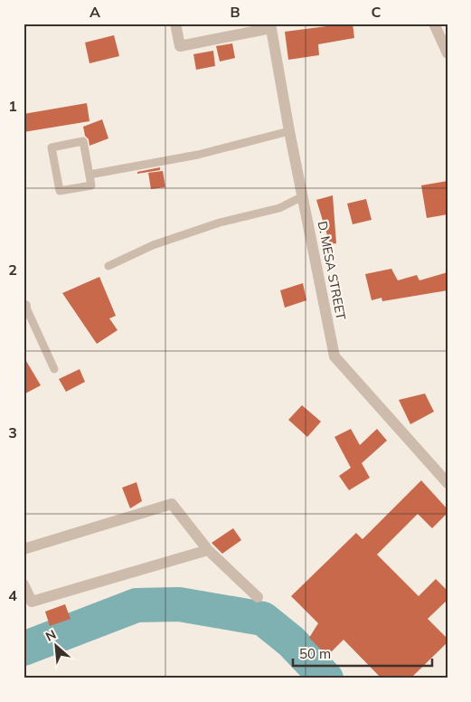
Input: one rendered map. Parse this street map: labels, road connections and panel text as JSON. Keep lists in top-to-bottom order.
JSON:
{
  "streets": {
    "street": ["D. MESA STREET"]
  },
  "scale_bar": "50 m",
  "north": "top left",
  "grid": {
    "columns": ["A", "B", "C"],
    "rows": [
      "1",
      "2",
      "3",
      "4"
    ]
  }
}
